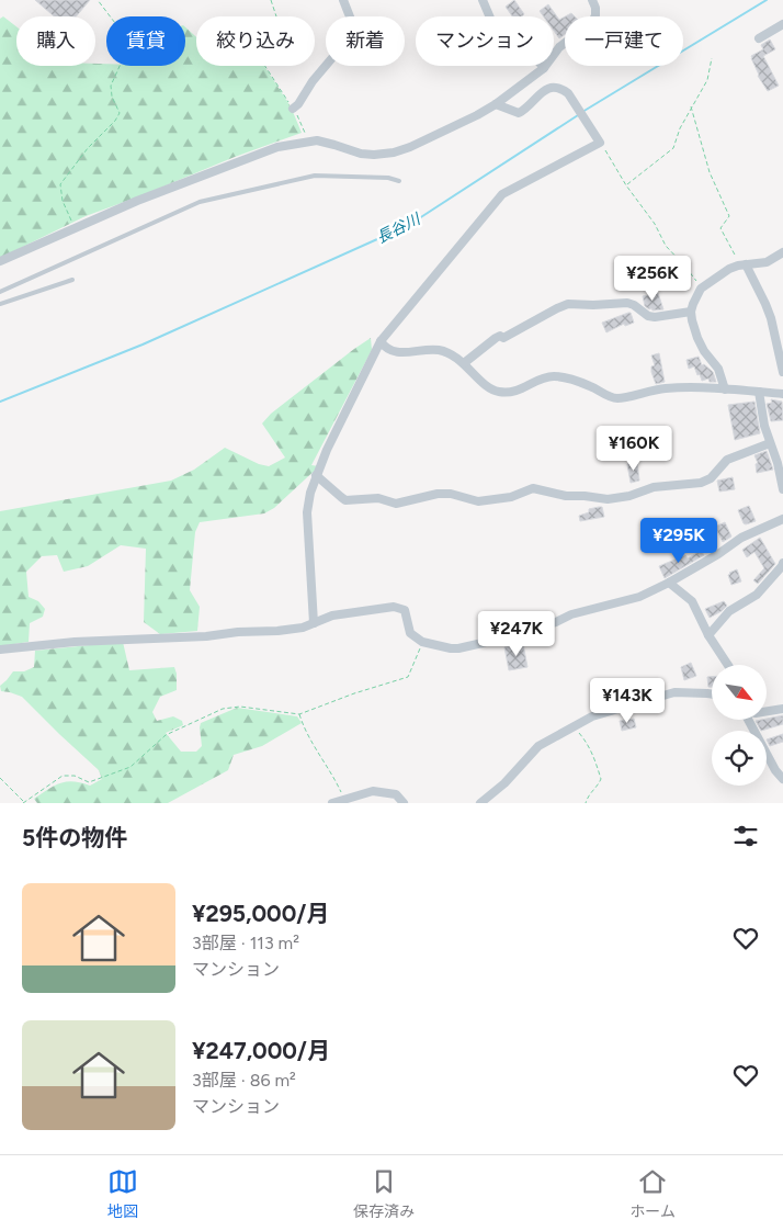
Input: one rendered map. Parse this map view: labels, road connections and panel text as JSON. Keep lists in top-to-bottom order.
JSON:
{
  "water": ["長谷川"],
  "north": "bottom right",
  "page": {
    "chip": [
      "購入",
      "賃貸",
      "絞り込み",
      "新着",
      "マンション",
      "一戸建て"
    ],
    "price": [
      "¥256K",
      "¥160K",
      "¥295K",
      "¥247K",
      "¥143K"
    ],
    "heading": "5件の物件",
    "list": [
      {
        "name": "¥295,000/月",
        "note": "3部屋 · 113 m² · マンション"
      },
      {
        "name": "¥247,000/月",
        "note": "3部屋 · 86 m² · マンション"
      }
    ],
    "tabs": ["地図", "保存済み", "ホーム"]
  }
}
